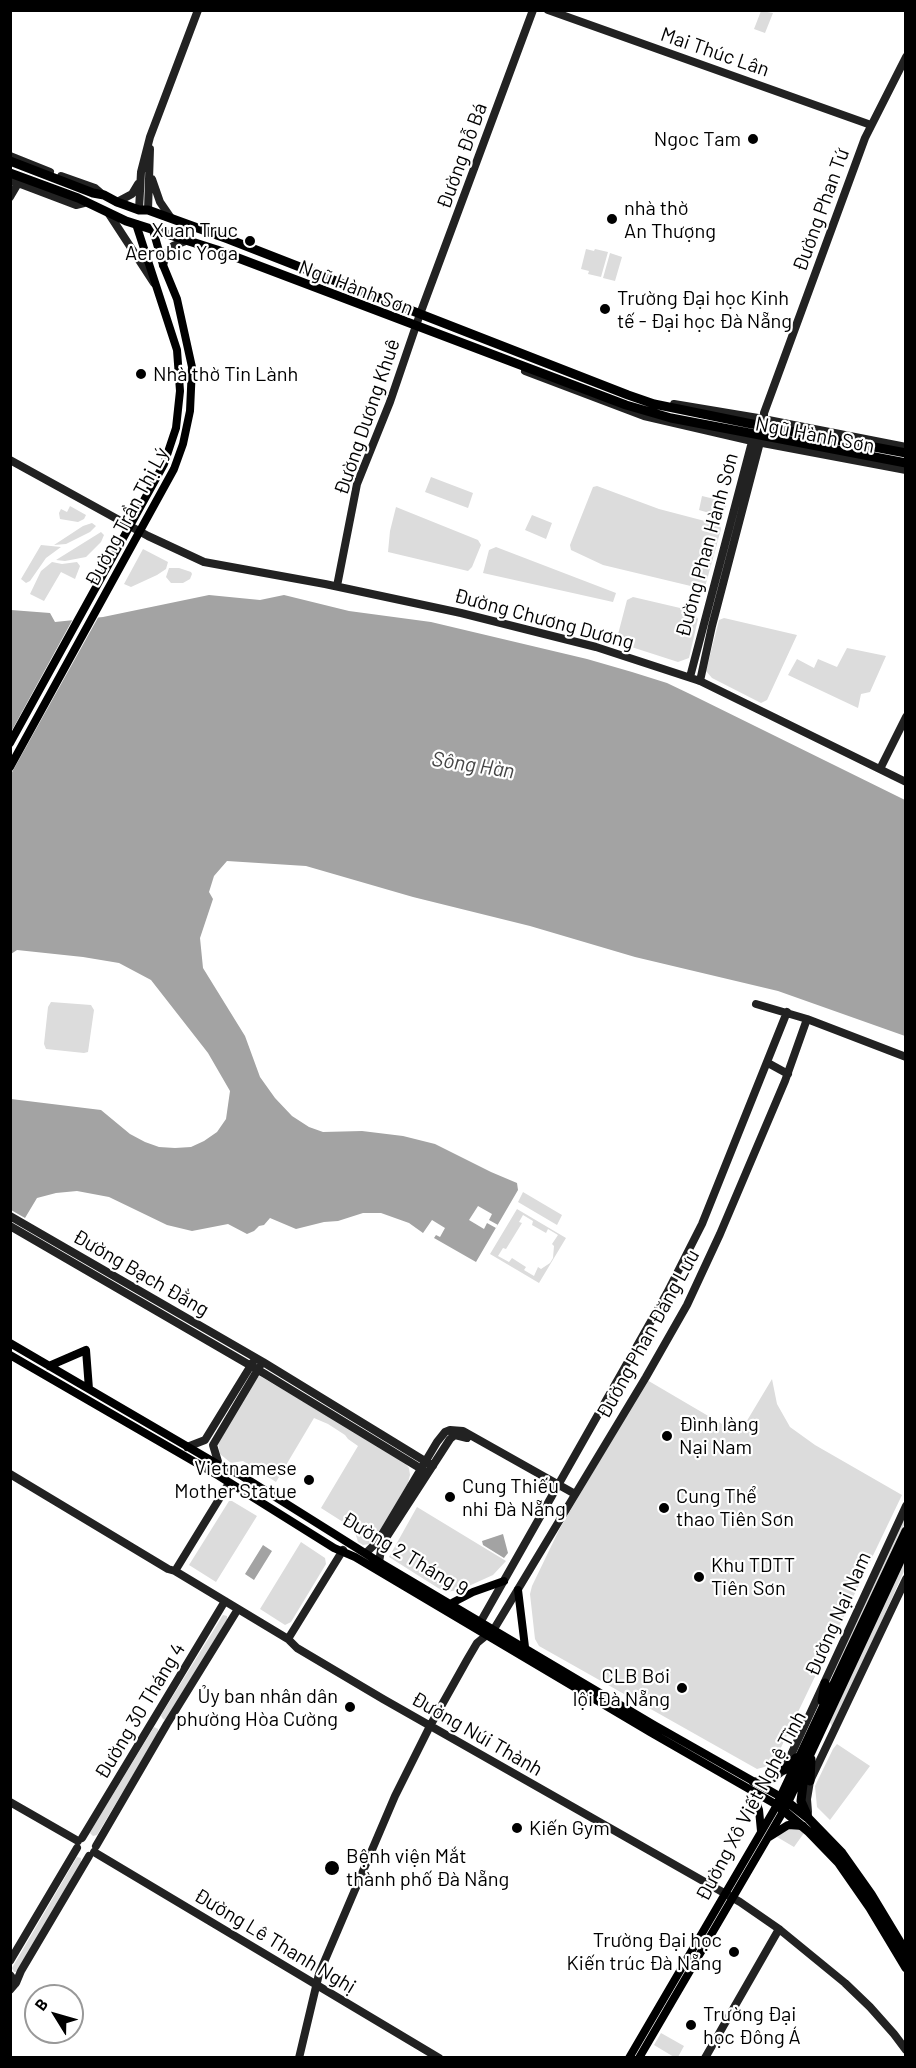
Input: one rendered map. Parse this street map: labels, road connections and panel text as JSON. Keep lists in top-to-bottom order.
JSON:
{
  "streets": {
    "highway": ["Ngũ Hành Sơn", "Đường 2 Tháng 9", "Đường Xô Viết Nghệ Tĩnh"],
    "main road": ["Đường Trần Thị Lý"],
    "street": [
      "Mai Thúc Lân",
      "Đường Đỗ Bá",
      "Đường Phan Tứ",
      "Đường Dương Khuê",
      "Đường Phan Hành Sơn",
      "Đường Chương Dương",
      "Đường Bạch Đằng",
      "Đường Phan Đăng Lưu",
      "Đường Nại Nam",
      "Đường 30 Tháng 4",
      "Đường Núi Thành",
      "Đường Lê Thanh Nghị"
    ]
  },
  "crossings": [
    ["Mai Thúc Lân", "Đường Phan Tứ"],
    ["Đường Đỗ Bá", "Ngũ Hành Sơn"],
    ["Đường Đỗ Bá", "Đường Dương Khuê"],
    ["Đường Phan Tứ", "Ngũ Hành Sơn"],
    ["Đường Phan Tứ", "Đường Phan Hành Sơn"],
    ["Ngũ Hành Sơn", "Đường Dương Khuê"],
    ["Ngũ Hành Sơn", "Đường Trần Thị Lý"],
    ["Ngũ Hành Sơn", "Đường Phan Hành Sơn"],
    ["Đường Dương Khuê", "Đường Chương Dương"],
    ["Đường Phan Hành Sơn", "Đường Chương Dương"],
    ["Đường Phan Đăng Lưu", "Đường 2 Tháng 9"],
    ["Đường Phan Đăng Lưu", "Đường Núi Thành"],
    ["Đường Phan Đăng Lưu", "Đường Lê Thanh Nghị"],
    ["Đường 2 Tháng 9", "Đường Xô Viết Nghệ Tĩnh"],
    ["Đường 30 Tháng 4", "Đường Núi Thành"],
    ["Đường 30 Tháng 4", "Đường Lê Thanh Nghị"],
    ["Đường Núi Thành", "Đường Xô Viết Nghệ Tĩnh"]
  ],
  "water": ["Sông Hàn"],
  "places": [
    "Ngoc Tam",
    "nhà thờ An Thượng",
    "Xuan Truc Aerobic Yoga",
    "Trường Đại học Kinh tế - Đại học Đà Nẵng",
    "Nhà thờ Tin Lành",
    "Đình làng Nại Nam",
    "Vietnamese Mother Statue",
    "Cung Thiếu nhi Đà Nẵng",
    "Cung Thể thao Tiên Sơn",
    "Khu TDTT Tiên Sơn",
    "CLB Bơi lội Đà Nẵng",
    "Ủy ban nhân dân phường Hòa Cường",
    "Kiến Gym",
    "Bệnh viện Mắt thành phố Đà Nẵng",
    "Trường Đại học Kiến trúc Đà Nẵng",
    "Trường Đại học Đông Á"
  ],
  "north": "top left"
}
